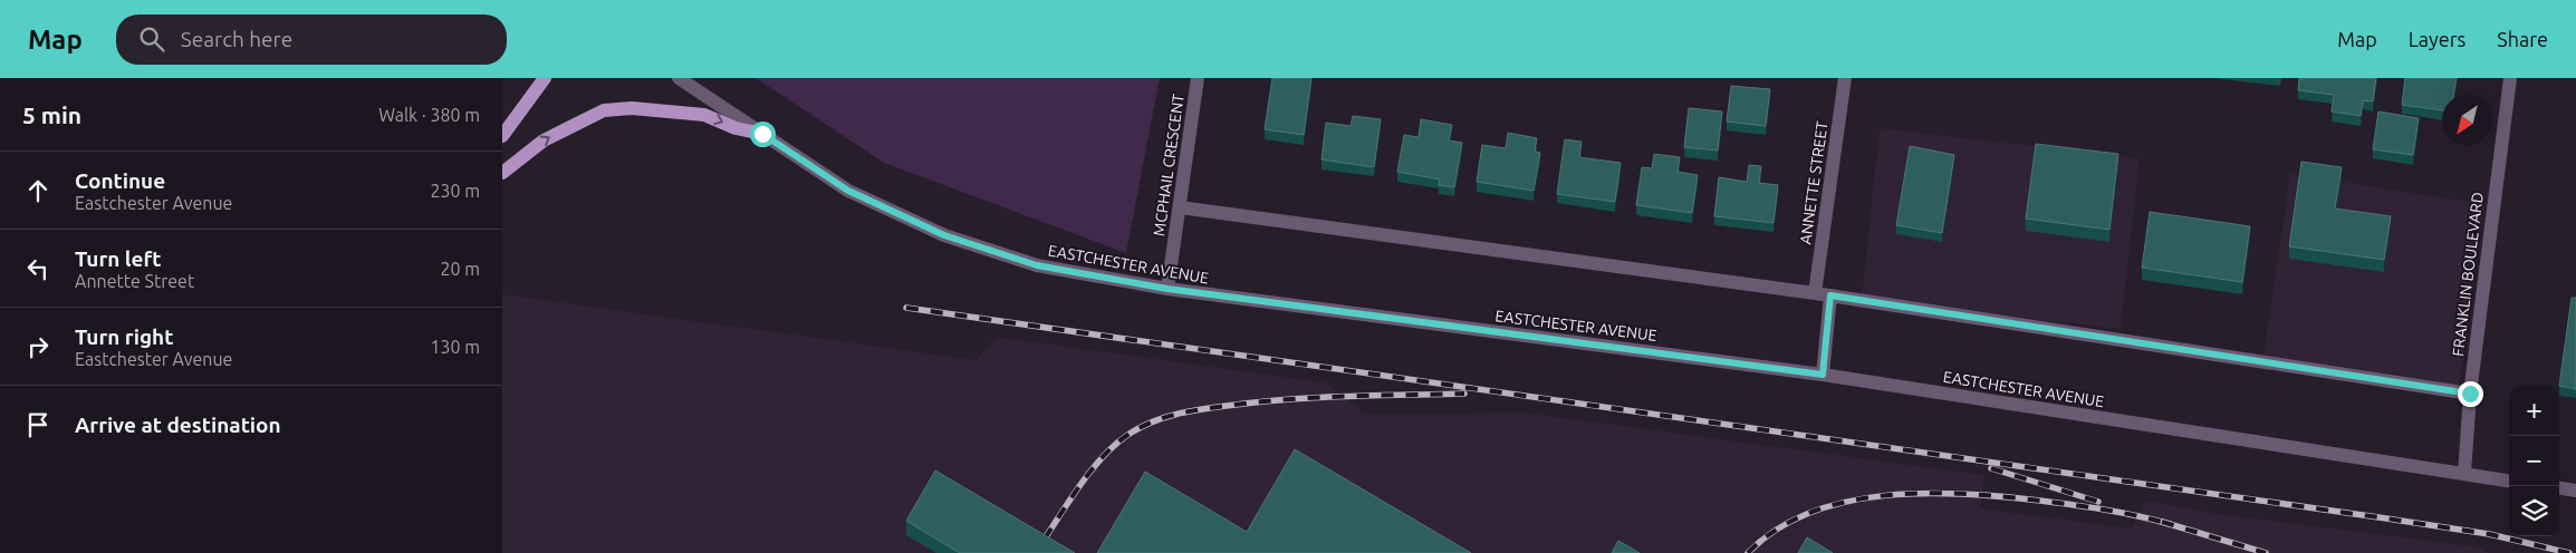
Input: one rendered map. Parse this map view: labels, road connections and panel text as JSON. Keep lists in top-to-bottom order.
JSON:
{
  "streets": {
    "street": [
      "MCPHAIL CRESCENT",
      "ANNETTE STREET",
      "EASTCHESTER AVENUE",
      "FRANKLIN BOULEVARD"
    ]
  },
  "crossings": [
    ["MCPHAIL CRESCENT", "EASTCHESTER AVENUE"],
    ["EASTCHESTER AVENUE", "FRANKLIN BOULEVARD"]
  ],
  "north": "bottom left",
  "page": {
    "header": "Map",
    "search": "Search here",
    "nav": ["Map", "Layers", "Share"],
    "heading": ["5 min", "Walk · 380 m"],
    "list": [
      ["Continue", "Eastchester Avenue", "230 m"],
      ["Turn left", "Annette Street", "20 m"],
      ["Turn right", "Eastchester Avenue", "130 m"],
      "Arrive at destination"
    ],
    "map_buttons": ["+", "−"]
  }
}
